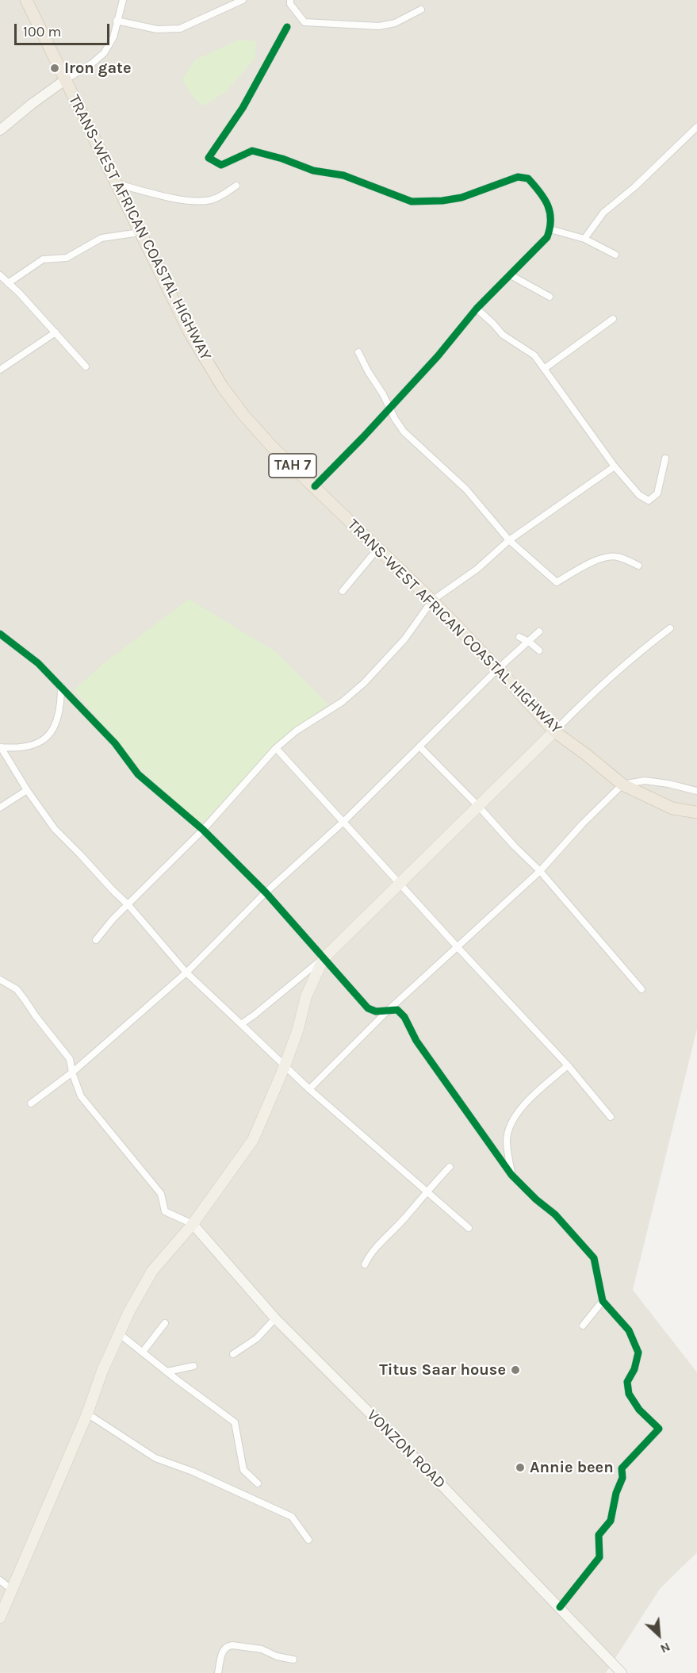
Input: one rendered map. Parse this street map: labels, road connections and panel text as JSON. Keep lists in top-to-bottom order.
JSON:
{
  "streets": {
    "highway": ["TRANS-WEST AFRICAN COASTAL HIGHWAY", "TAH 7"],
    "street": ["VONZON ROAD"]
  },
  "places": ["Iron gate", "Titus Saar house", "Annie been"],
  "scale_bar": "100 m",
  "north": "bottom right"
}
